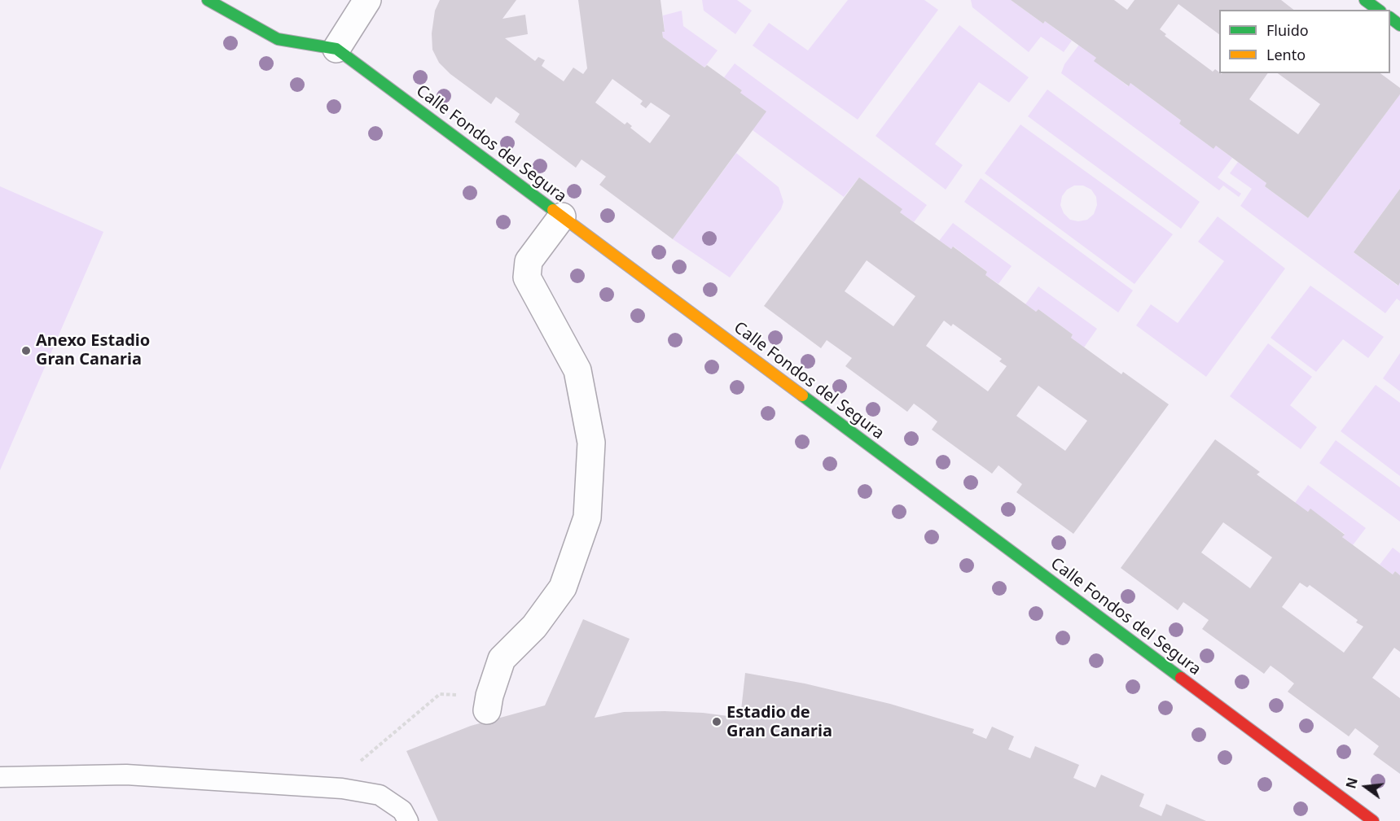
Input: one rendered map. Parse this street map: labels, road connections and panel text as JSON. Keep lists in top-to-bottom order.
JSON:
{
  "streets": {
    "street": ["Calle Fondos del Segura"]
  },
  "places": ["Anexo Estadio Gran Canaria", "Estadio de Gran Canaria"],
  "legend": ["Fluido", "Lento"],
  "north": "left"
}
